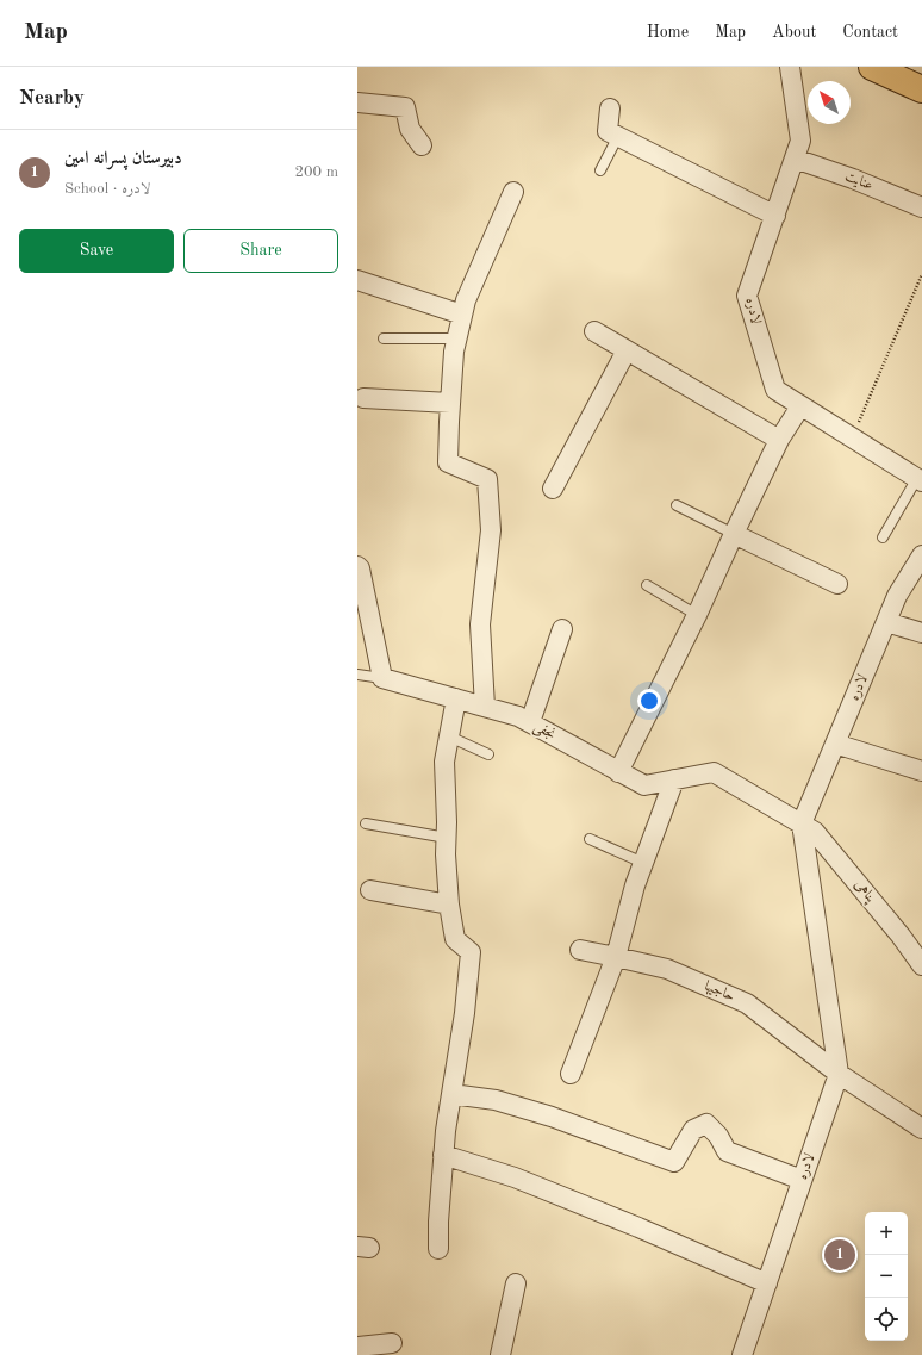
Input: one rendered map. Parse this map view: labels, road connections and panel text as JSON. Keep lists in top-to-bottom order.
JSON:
{
  "streets": {
    "street": [
      "عنایت",
      "لادره",
      "نجفی",
      "پناهی",
      "حاجیها"
    ]
  },
  "crossings": [
    ["عنایت", "لادره"],
    ["لادره", "نجفی"],
    ["لادره", "پناهی"],
    ["لادره", "حاجیها"],
    ["نجفی", "پناهی"]
  ],
  "north": "top left",
  "page": {
    "header": "Map",
    "nav": [
      "Home",
      "Map",
      "About",
      "Contact"
    ],
    "heading": "Nearby",
    "list": [
      {
        "mark": "1",
        "name": "دبیرستان پسرانه امین",
        "note": "School · لادره",
        "value": "200 m"
      }
    ],
    "buttons": ["Save", "Share"],
    "map_buttons": ["+", "−"],
    "pins": "1"
  }
}
